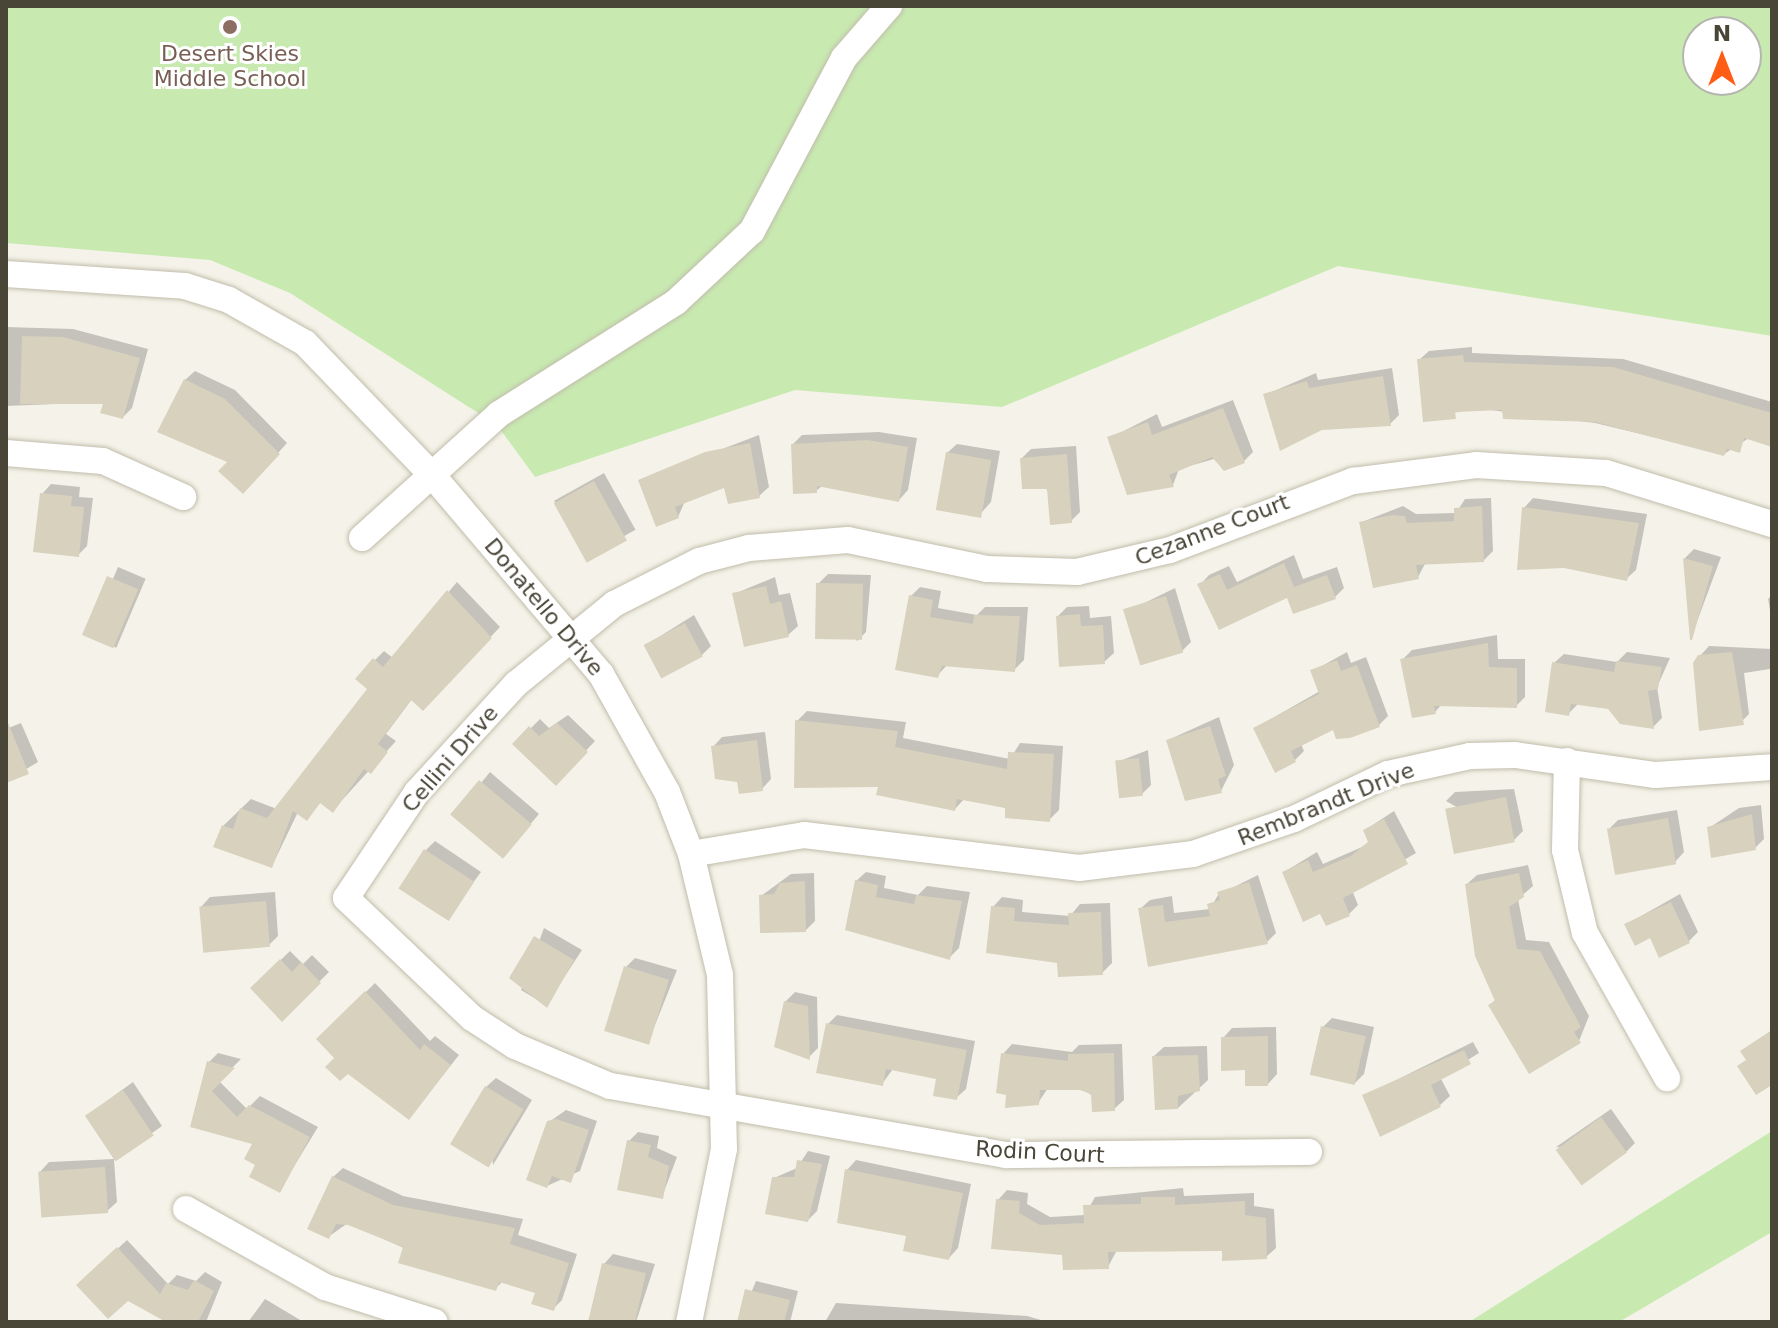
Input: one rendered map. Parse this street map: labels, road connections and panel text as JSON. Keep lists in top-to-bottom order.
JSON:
{
  "streets": {
    "street": [
      "Cezanne Court",
      "Donatello Drive",
      "Cellini Drive",
      "Rembrandt Drive",
      "Rodin Court"
    ]
  },
  "crossings": [
    ["Cezanne Court", "Donatello Drive"],
    ["Cezanne Court", "Cellini Drive"],
    ["Donatello Drive", "Cellini Drive"],
    ["Donatello Drive", "Rembrandt Drive"],
    ["Donatello Drive", "Rodin Court"],
    ["Cellini Drive", "Rodin Court"]
  ],
  "places": ["Desert Skies Middle School"],
  "north": "top"
}
